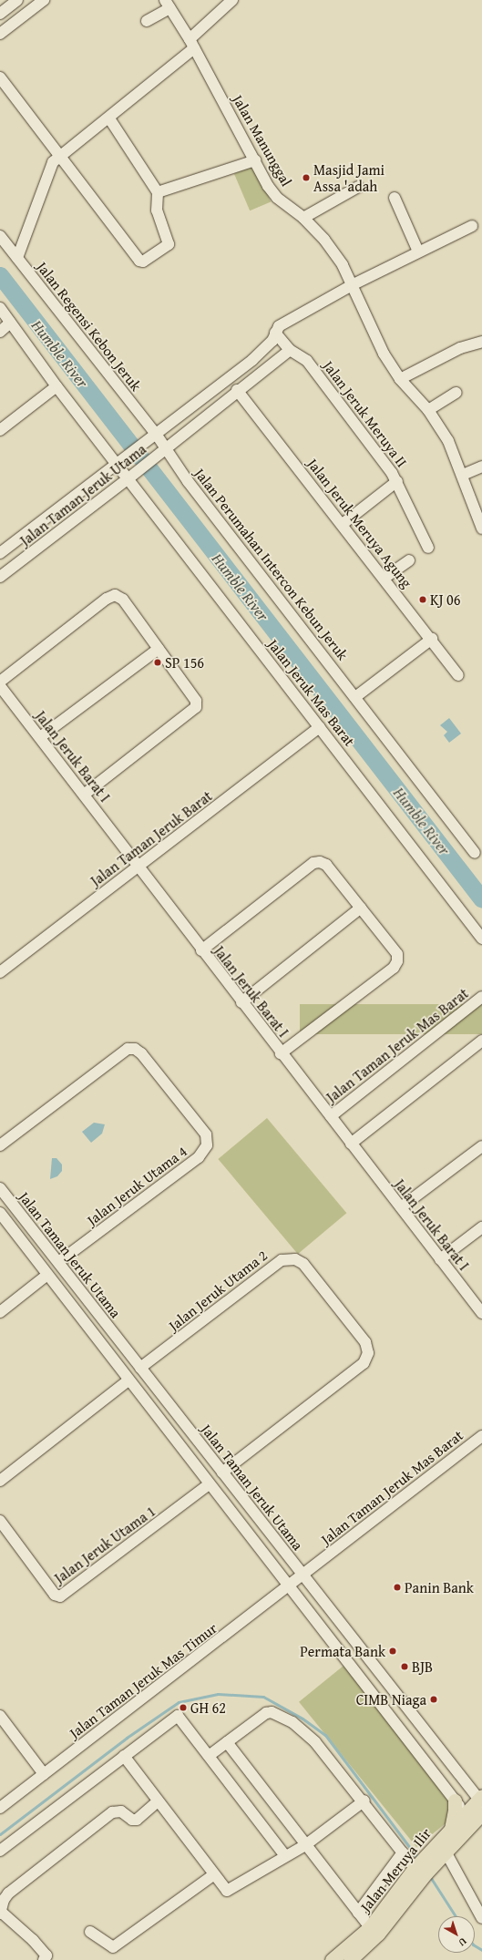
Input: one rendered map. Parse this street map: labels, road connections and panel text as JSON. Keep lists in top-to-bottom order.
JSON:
{
  "streets": {
    "main road": ["Jalan Meruya Ilir"],
    "street": [
      "Jalan Manunggal",
      "Jalan Regensi Kebon Jeruk",
      "Jalan Jeruk Meruya II",
      "Jalan Taman Jeruk Utama",
      "Jalan Jeruk Meruya Agung",
      "Jalan Perumahan Intercon Kebun Jeruk",
      "Jalan Jeruk Mas Barat",
      "Jalan Jeruk Barat I",
      "Jalan Taman Jeruk Barat",
      "Jalan Taman Jeruk Mas Barat",
      "Jalan Jeruk Utama 4",
      "Jalan Jeruk Utama 2",
      "Jalan Jeruk Utama 1",
      "Jalan Taman Jeruk Mas Timur"
    ]
  },
  "crossings": [
    ["Jalan Manunggal", "Jalan Taman Jeruk Utama"],
    ["Jalan Regensi Kebon Jeruk", "Jalan Taman Jeruk Utama"],
    ["Jalan Regensi Kebon Jeruk", "Jalan Perumahan Intercon Kebun Jeruk"],
    ["Jalan Jeruk Meruya II", "Jalan Taman Jeruk Utama"],
    ["Jalan Jeruk Meruya II", "Jalan Jeruk Meruya Agung"],
    ["Jalan Taman Jeruk Utama", "Jalan Jeruk Meruya Agung"],
    ["Jalan Taman Jeruk Utama", "Jalan Perumahan Intercon Kebun Jeruk"],
    ["Jalan Taman Jeruk Utama", "Jalan Jeruk Mas Barat"],
    ["Jalan Taman Jeruk Utama", "Jalan Taman Jeruk Mas Barat"],
    ["Jalan Taman Jeruk Utama", "Jalan Jeruk Utama 4"],
    ["Jalan Taman Jeruk Utama", "Jalan Jeruk Utama 2"],
    ["Jalan Taman Jeruk Utama", "Jalan Jeruk Utama 1"],
    ["Jalan Taman Jeruk Utama", "Jalan Taman Jeruk Mas Timur"],
    ["Jalan Taman Jeruk Utama", "Jalan Meruya Ilir"],
    ["Jalan Jeruk Mas Barat", "Jalan Taman Jeruk Barat"],
    ["Jalan Jeruk Barat I", "Jalan Taman Jeruk Barat"],
    ["Jalan Jeruk Barat I", "Jalan Taman Jeruk Mas Barat"],
    ["Jalan Taman Jeruk Mas Barat", "Jalan Taman Jeruk Mas Timur"]
  ],
  "water": ["Humble River"],
  "places": [
    "Masjid Jami Assa 'adah",
    "KJ 06",
    "SP 156",
    "Panin Bank",
    "Permata Bank",
    "BJB",
    "CIMB Niaga",
    "GH 62"
  ],
  "north": "bottom right"
}
